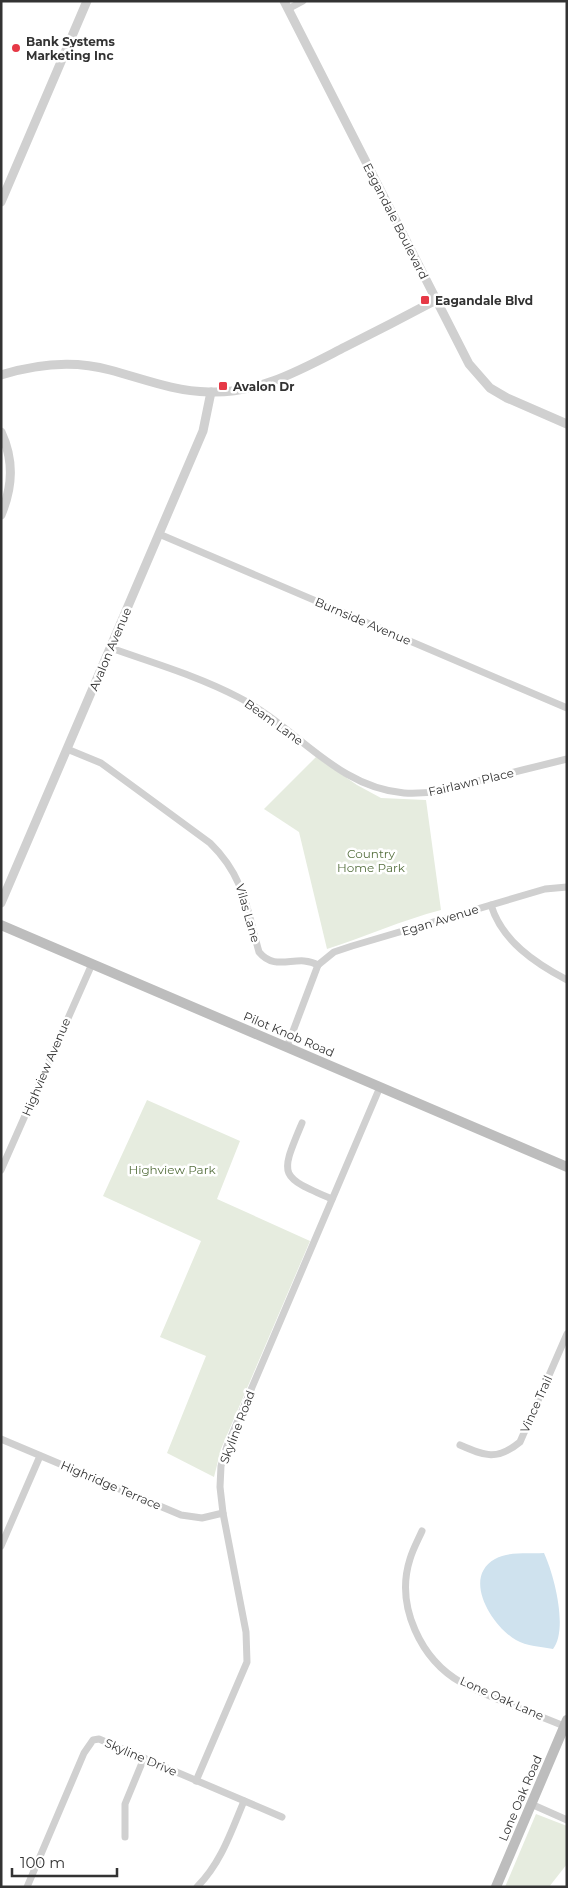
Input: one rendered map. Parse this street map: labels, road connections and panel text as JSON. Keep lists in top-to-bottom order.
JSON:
{
  "streets": {
    "main road": ["Pilot Knob Road", "Lone Oak Road"],
    "street": [
      "Eagandale Boulevard",
      "Burnside Avenue",
      "Avalon Avenue",
      "Beam Lane",
      "Fairlawn Place",
      "Vilas Lane",
      "Egan Avenue",
      "Highview Avenue",
      "Vince Trail",
      "Skyline Road",
      "Highridge Terrace",
      "Lone Oak Lane",
      "Skyline Drive"
    ]
  },
  "crossings": [
    ["Burnside Avenue", "Avalon Avenue"],
    ["Avalon Avenue", "Beam Lane"],
    ["Avalon Avenue", "Vilas Lane"],
    ["Beam Lane", "Fairlawn Place"],
    ["Vilas Lane", "Egan Avenue"],
    ["Pilot Knob Road", "Highview Avenue"],
    ["Pilot Knob Road", "Skyline Road"],
    ["Skyline Road", "Highridge Terrace"],
    ["Skyline Road", "Skyline Drive"],
    ["Lone Oak Lane", "Lone Oak Road"]
  ],
  "parks": ["Country Home Park", "Highview Park"],
  "places": {
    "other": ["Bank Systems Marketing Inc"],
    "transit": ["Eagandale Blvd", "Avalon Dr"]
  },
  "scale_bar": "100 m"
}
